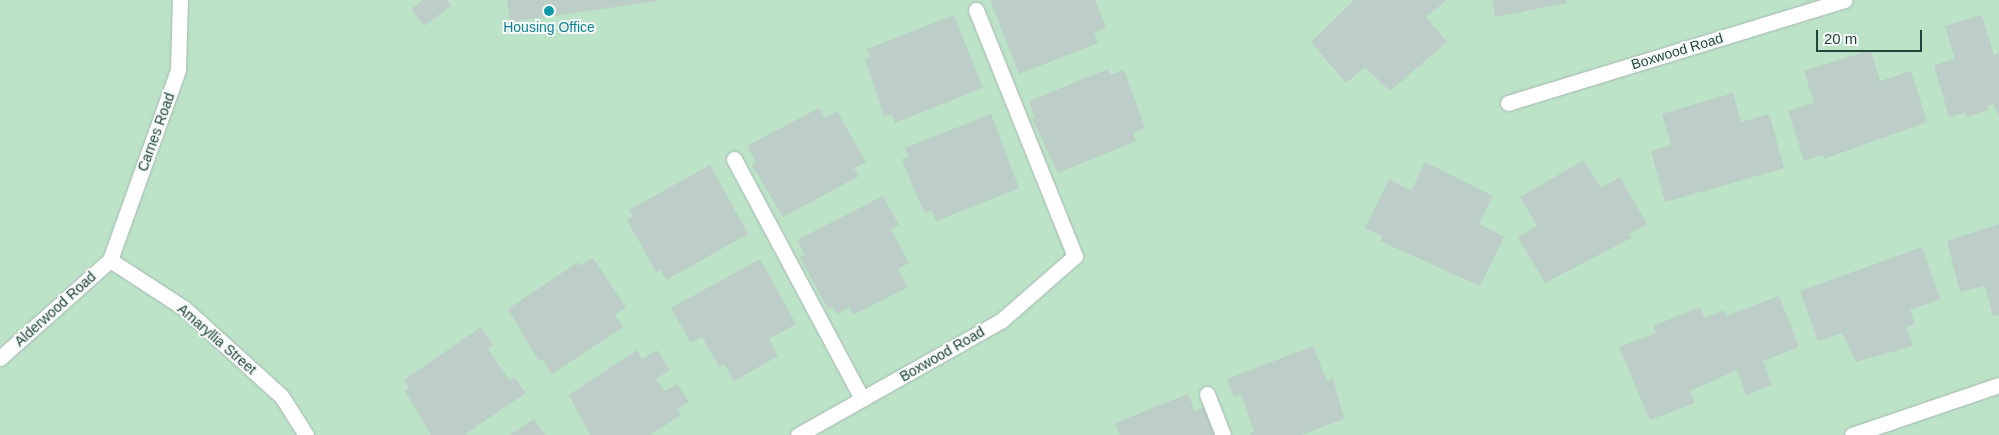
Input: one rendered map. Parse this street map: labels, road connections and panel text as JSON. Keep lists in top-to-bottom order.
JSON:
{
  "streets": {
    "street": [
      "Boxwood Road",
      "Carnes Road",
      "Alderwood Road",
      "Amaryllia Street"
    ]
  },
  "crossings": [
    ["Carnes Road", "Alderwood Road"],
    ["Carnes Road", "Amaryllia Street"],
    ["Alderwood Road", "Amaryllia Street"]
  ],
  "places": ["Housing Office"],
  "scale_bar": "20 m"
}
